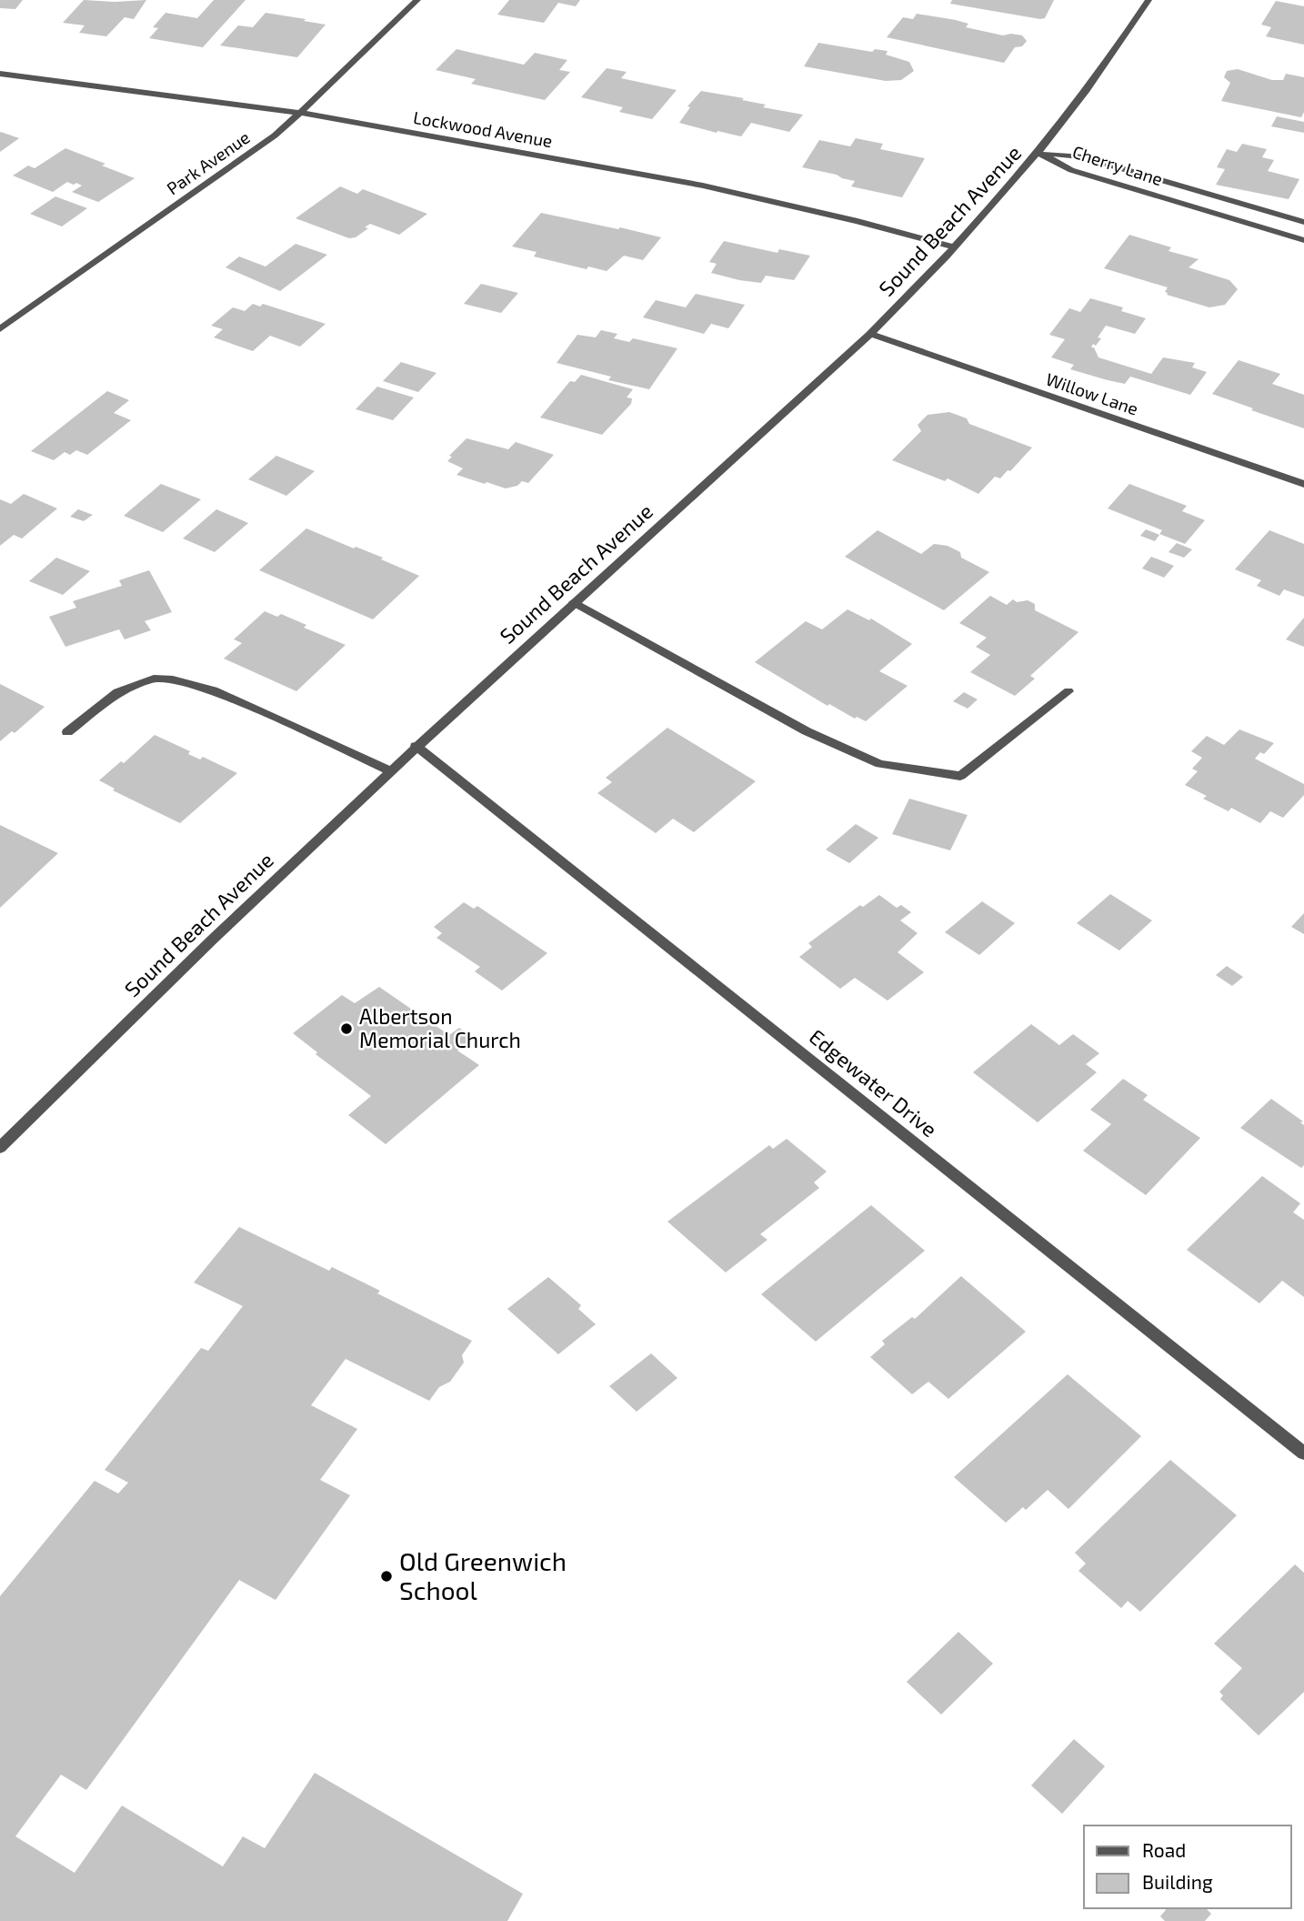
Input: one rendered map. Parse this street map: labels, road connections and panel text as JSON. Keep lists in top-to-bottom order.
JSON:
{
  "streets": {
    "street": [
      "Lockwood Avenue",
      "Park Avenue",
      "Cherry Lane",
      "Sound Beach Avenue",
      "Willow Lane",
      "Edgewater Drive"
    ]
  },
  "crossings": [
    ["Lockwood Avenue", "Park Avenue"],
    ["Lockwood Avenue", "Sound Beach Avenue"],
    ["Cherry Lane", "Sound Beach Avenue"],
    ["Sound Beach Avenue", "Willow Lane"],
    ["Sound Beach Avenue", "Edgewater Drive"]
  ],
  "places": ["Albertson Memorial Church", "Old Greenwich School"],
  "legend": ["Road", "Building"]
}
